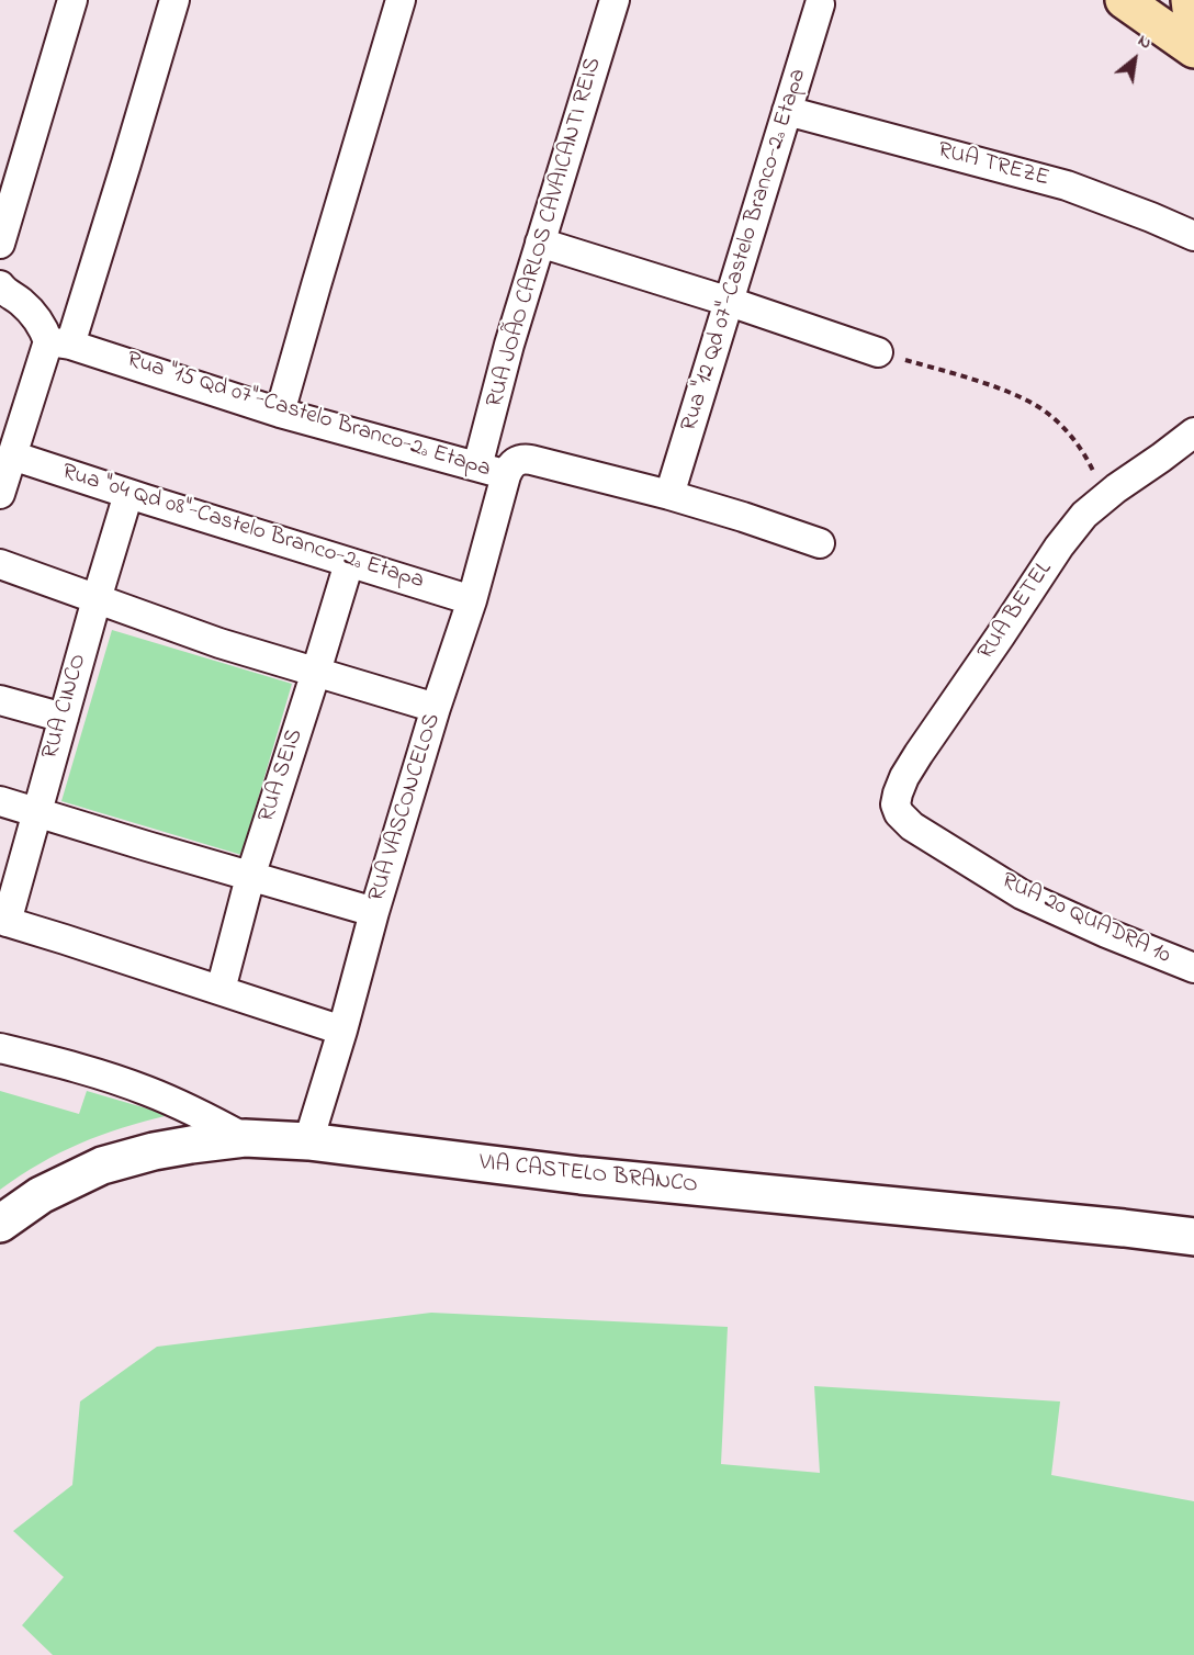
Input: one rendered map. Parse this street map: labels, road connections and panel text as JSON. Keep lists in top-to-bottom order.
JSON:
{
  "streets": {
    "main road": ["VIA CASTELO BRANCO"],
    "street": [
      "RUA TREZE",
      "RUA JOÃO CARLOS CAVAICANTI REIS",
      "Rua \"12 Qd 07\"-Castelo Branco-2ª Etapa",
      "Rua \"15 Qd 07\"-Castelo Branco-2ª Etapa",
      "Rua \"04 Qd 08\"-Castelo Branco-2ª Etapa",
      "RUA BETEL",
      "RUA CINCO",
      "RUA SEIS",
      "RUA VASCONCELOS",
      "RUA 20 QUADRA 10"
    ]
  },
  "crossings": [
    ["RUA TREZE", "Rua \"12 Qd 07\"-Castelo Branco-2ª Etapa"],
    ["RUA JOÃO CARLOS CAVAICANTI REIS", "Rua \"15 Qd 07\"-Castelo Branco-2ª Etapa"],
    ["Rua \"12 Qd 07\"-Castelo Branco-2ª Etapa", "Rua \"15 Qd 07\"-Castelo Branco-2ª Etapa"],
    ["Rua \"15 Qd 07\"-Castelo Branco-2ª Etapa", "RUA VASCONCELOS"],
    ["Rua \"04 Qd 08\"-Castelo Branco-2ª Etapa", "RUA CINCO"],
    ["Rua \"04 Qd 08\"-Castelo Branco-2ª Etapa", "RUA SEIS"],
    ["Rua \"04 Qd 08\"-Castelo Branco-2ª Etapa", "RUA VASCONCELOS"],
    ["RUA BETEL", "RUA 20 QUADRA 10"],
    ["RUA VASCONCELOS", "VIA CASTELO BRANCO"]
  ],
  "north": "top right"
}
